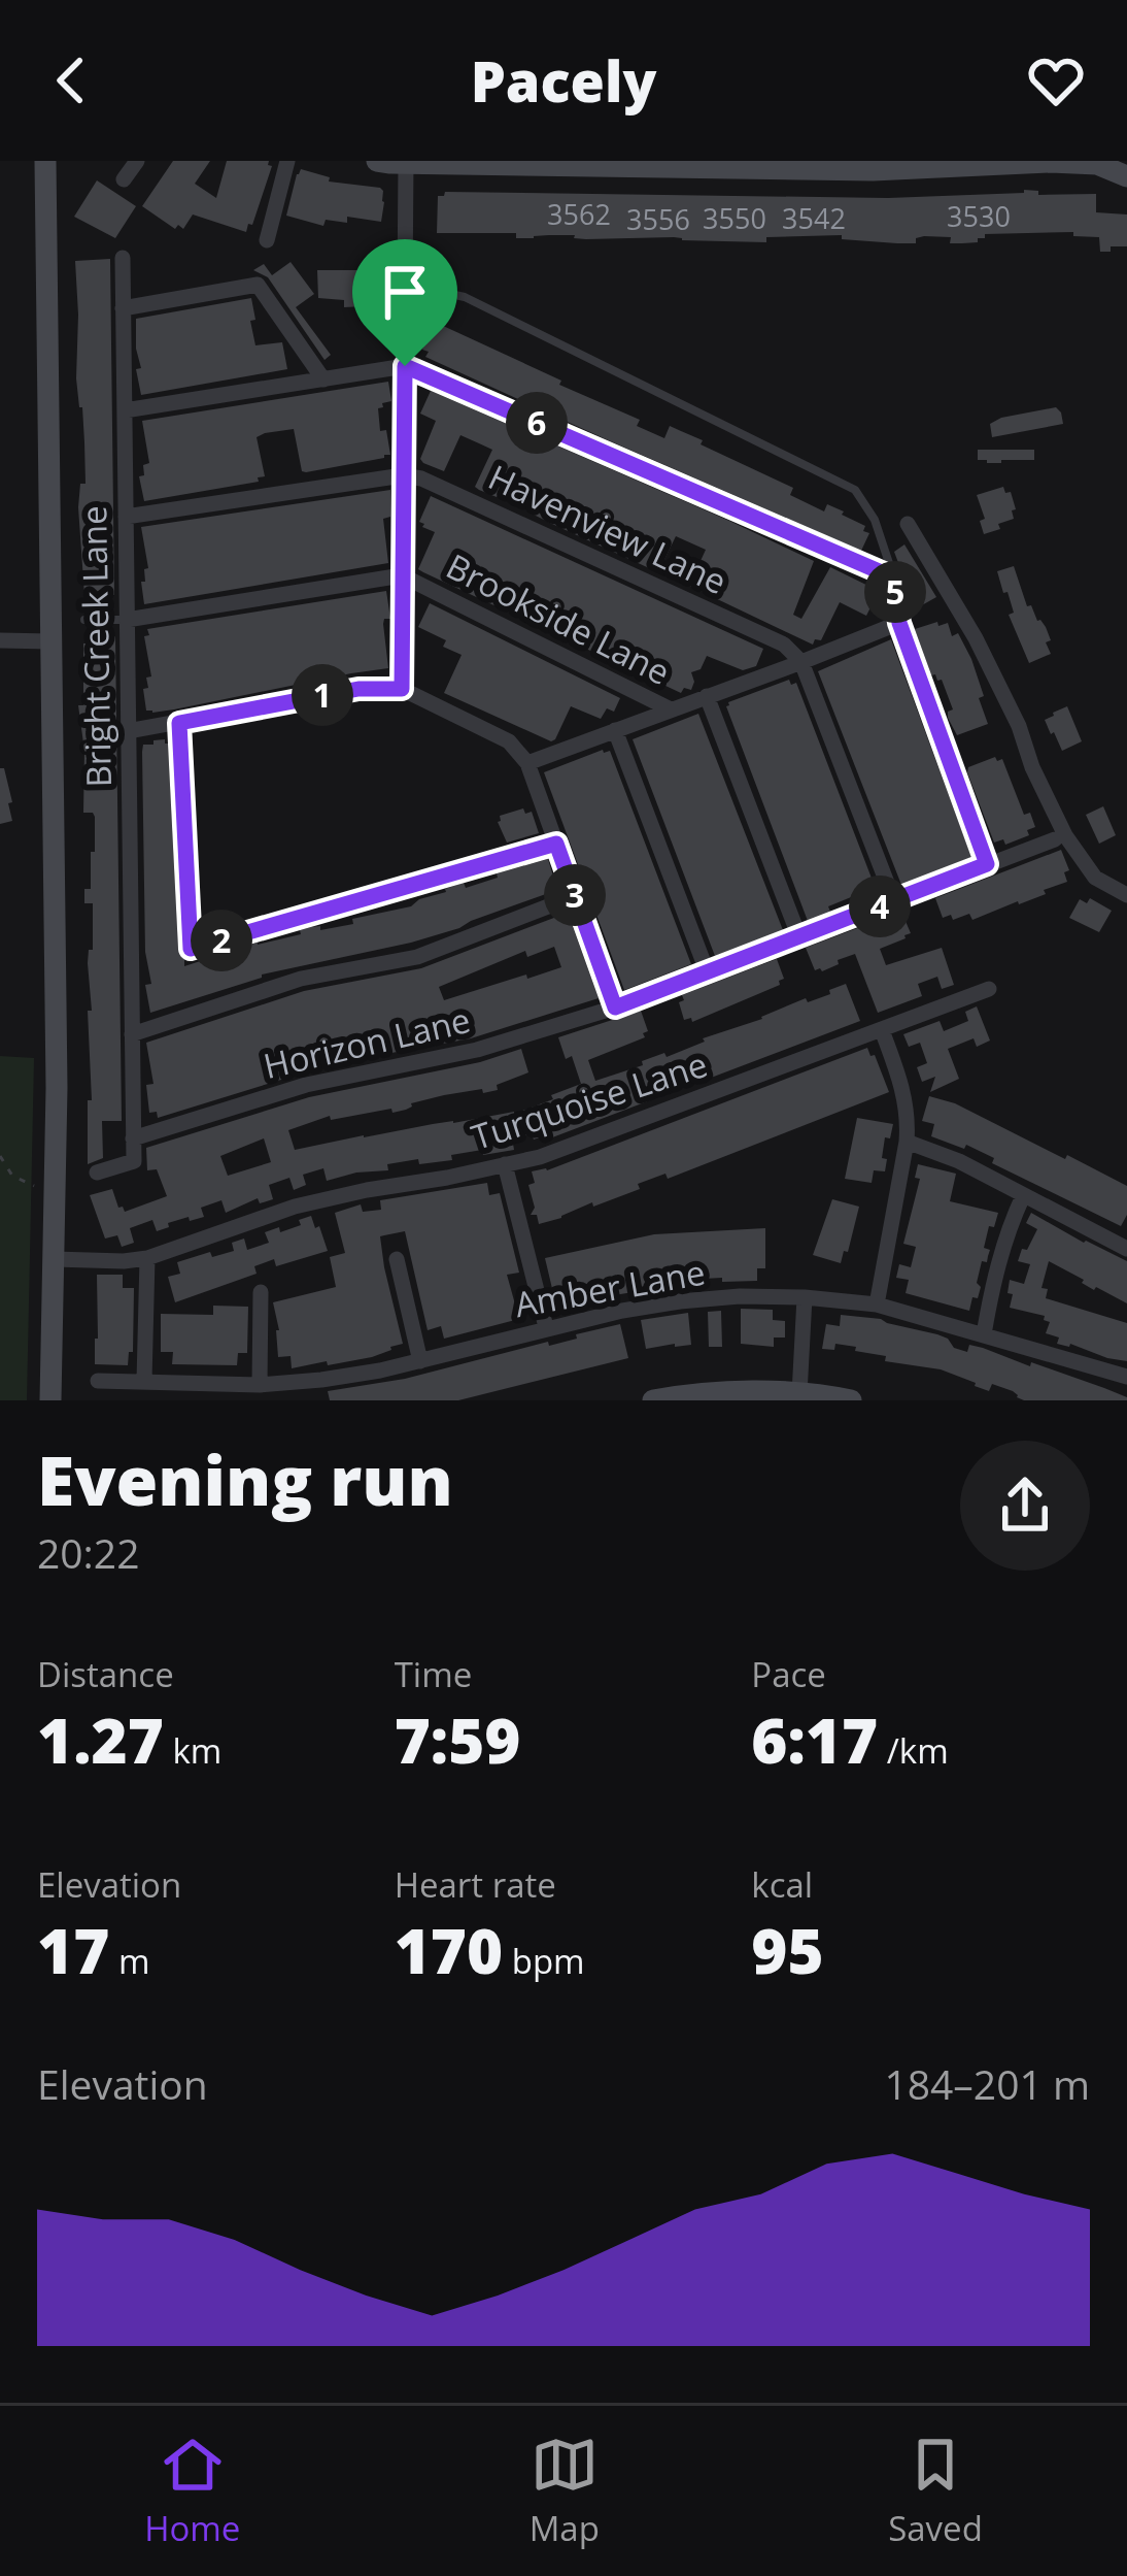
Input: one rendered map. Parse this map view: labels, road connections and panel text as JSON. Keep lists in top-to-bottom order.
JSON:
{
  "streets": {
    "street": [
      "Havenview Lane",
      "Brookside Lane",
      "Bright Creek Lane",
      "Horizon Lane",
      "Turquoise Lane",
      "Amber Lane"
    ]
  },
  "crossings": [
    ["Havenview Lane", "Bright Creek Lane"],
    ["Brookside Lane", "Bright Creek Lane"],
    ["Brookside Lane", "Horizon Lane"],
    ["Bright Creek Lane", "Horizon Lane"]
  ],
  "house_numbers": [
    "3562",
    "3530",
    "3550",
    "3542",
    "3556"
  ],
  "page": {
    "header": "Pacely",
    "pins": [
      "6",
      "5",
      "1",
      "3",
      "4",
      "2"
    ],
    "heading": ["Evening run", "20:22"],
    "stats": [
      ["Distance", "1.27 km"],
      ["Time", "7:59"],
      ["Pace", "6:17 /km"],
      ["Elevation", "17 m"],
      ["Heart rate", "170 bpm"],
      ["kcal", "95"]
    ],
    "chart": ["Elevation", "184–201 m"],
    "tabs": ["Home", "Map", "Saved"]
  }
}
